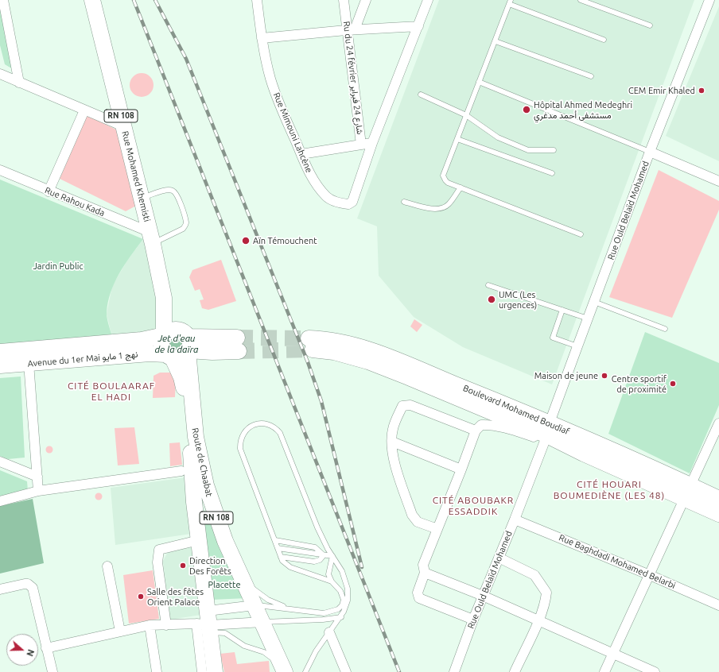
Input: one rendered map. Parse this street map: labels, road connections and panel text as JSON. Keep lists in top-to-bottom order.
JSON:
{
  "streets": {
    "main road": [
      "RN 108",
      "Rue Mohamed Khemisti",
      "Avenue du 1er Mai نهج 1 مايو",
      "Boulevard Mohamed Boudiaf",
      "Route de Chaabat"
    ],
    "street": [
      "Ru du 24 février شارع 24 فبراير",
      "Rue Mimouni Lahcène",
      "Rue Rahou Kada",
      "Rue Ould Belaïd Mohamed",
      "Rue Baghdadi Mohamed Belarbi"
    ]
  },
  "crossings": [
    ["Ru du 24 février شارع 24 فبراير", "Rue Mimouni Lahcène"],
    ["Rue Mohamed Khemisti", "Rue Rahou Kada"],
    ["Rue Mohamed Khemisti", "Avenue du 1er Mai نهج 1 مايو"],
    ["Rue Mohamed Khemisti", "Route de Chaabat"],
    ["Rue Ould Belaïd Mohamed", "Boulevard Mohamed Boudiaf"],
    ["Rue Ould Belaïd Mohamed", "Rue Baghdadi Mohamed Belarbi"],
    ["Avenue du 1er Mai نهج 1 مايو", "Route de Chaabat"]
  ],
  "districts": ["CITÉ BOULAARAF EL HADI", "CITÉ HOUARI BOUMEDIÈNE (LES 48)", "CITÉ ABOUBAKR ESSADDIK"],
  "water": ["Jet d'eau de la daïra"],
  "parks": ["Jardin Public", "Placette"],
  "places": [
    "CEM Emir Khaled",
    "Hôpital Ahmed Medeghri مستشفى أحمد مدغري",
    "Aïn Témouchent",
    "UMC (Les urgences)",
    "Maison de jeune",
    "Centre sportif de proximité",
    "Direction Des Forêts",
    "Salle des fêtes Orient Palace"
  ],
  "north": "right"
}
